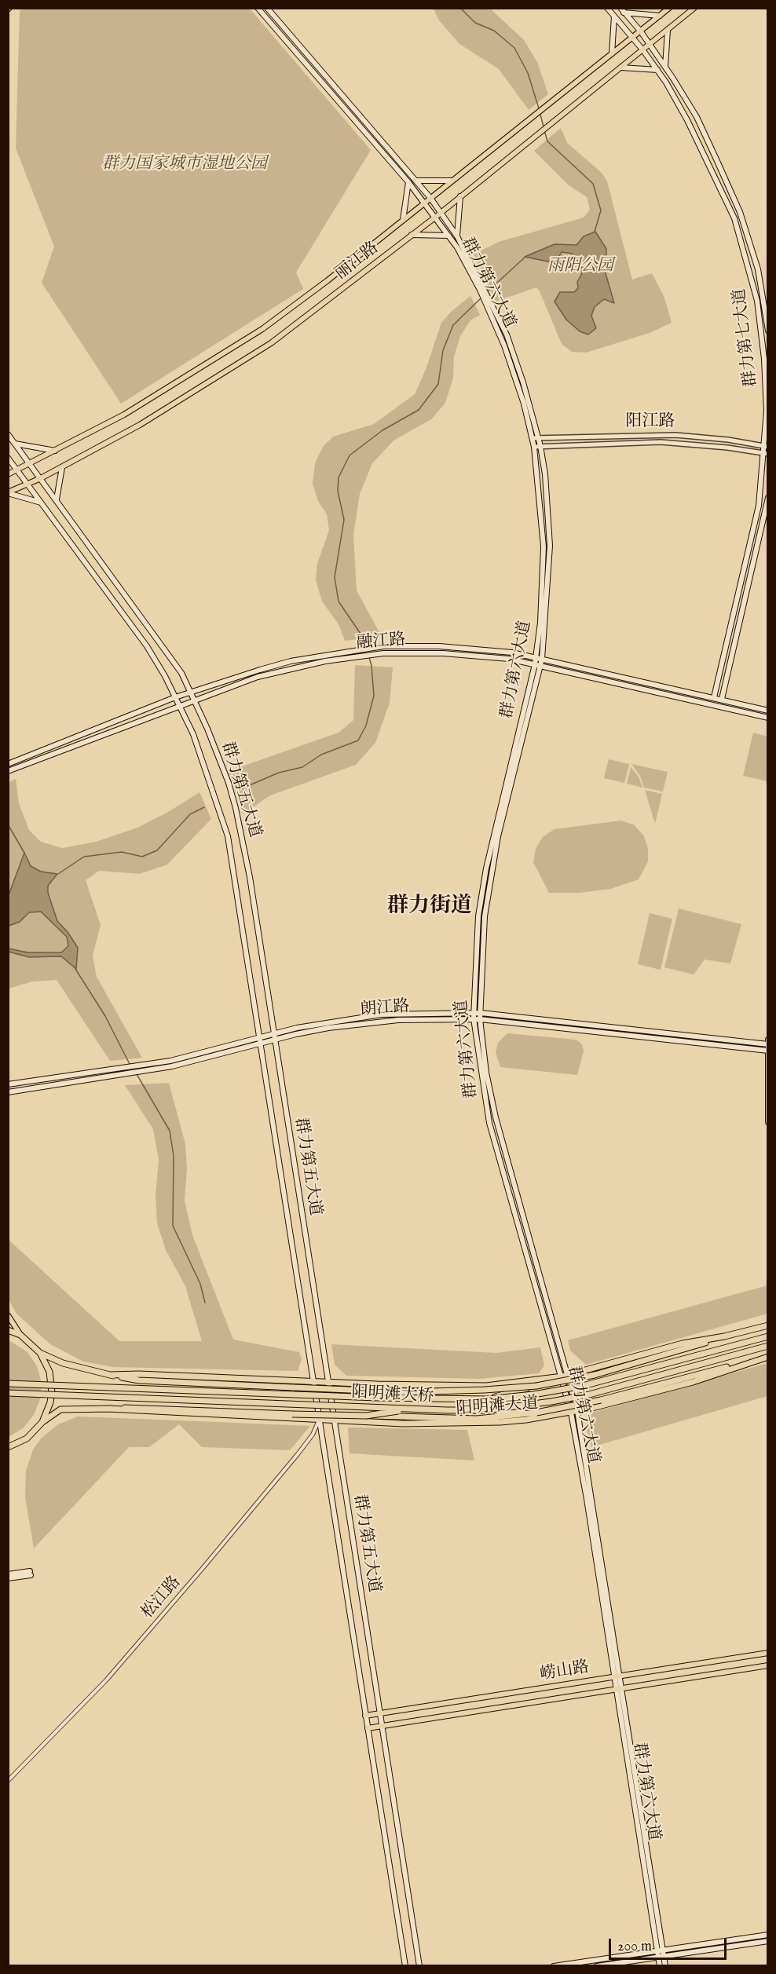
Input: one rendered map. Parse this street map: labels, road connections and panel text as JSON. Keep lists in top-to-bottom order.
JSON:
{
  "streets": {
    "highway": ["阳明滩大桥", "阳明滩大道"],
    "main road": [
      "丽江路",
      "群力第六大道",
      "群力第七大道",
      "融江路",
      "群力第五大道",
      "朗江路",
      "崂山路"
    ],
    "street": ["阳江路", "松江路"]
  },
  "crossings": [
    ["丽江路", "群力第六大道"],
    ["丽江路", "群力第七大道"],
    ["丽江路", "群力第五大道"],
    ["群力第六大道", "阳江路"],
    ["群力第六大道", "融江路"],
    ["群力第六大道", "朗江路"],
    ["群力第六大道", "阳明滩大道"],
    ["群力第六大道", "崂山路"],
    ["群力第七大道", "阳江路"],
    ["群力第七大道", "融江路"],
    ["融江路", "群力第五大道"],
    ["群力第五大道", "朗江路"],
    ["群力第五大道", "阳明滩大道"],
    ["群力第五大道", "松江路"],
    ["群力第五大道", "崂山路"],
    ["阳明滩大道", "松江路"]
  ],
  "districts": ["群力街道"],
  "parks": ["群力国家城市湿地公园", "雨阳公园"],
  "scale_bar": "200 m"
}
